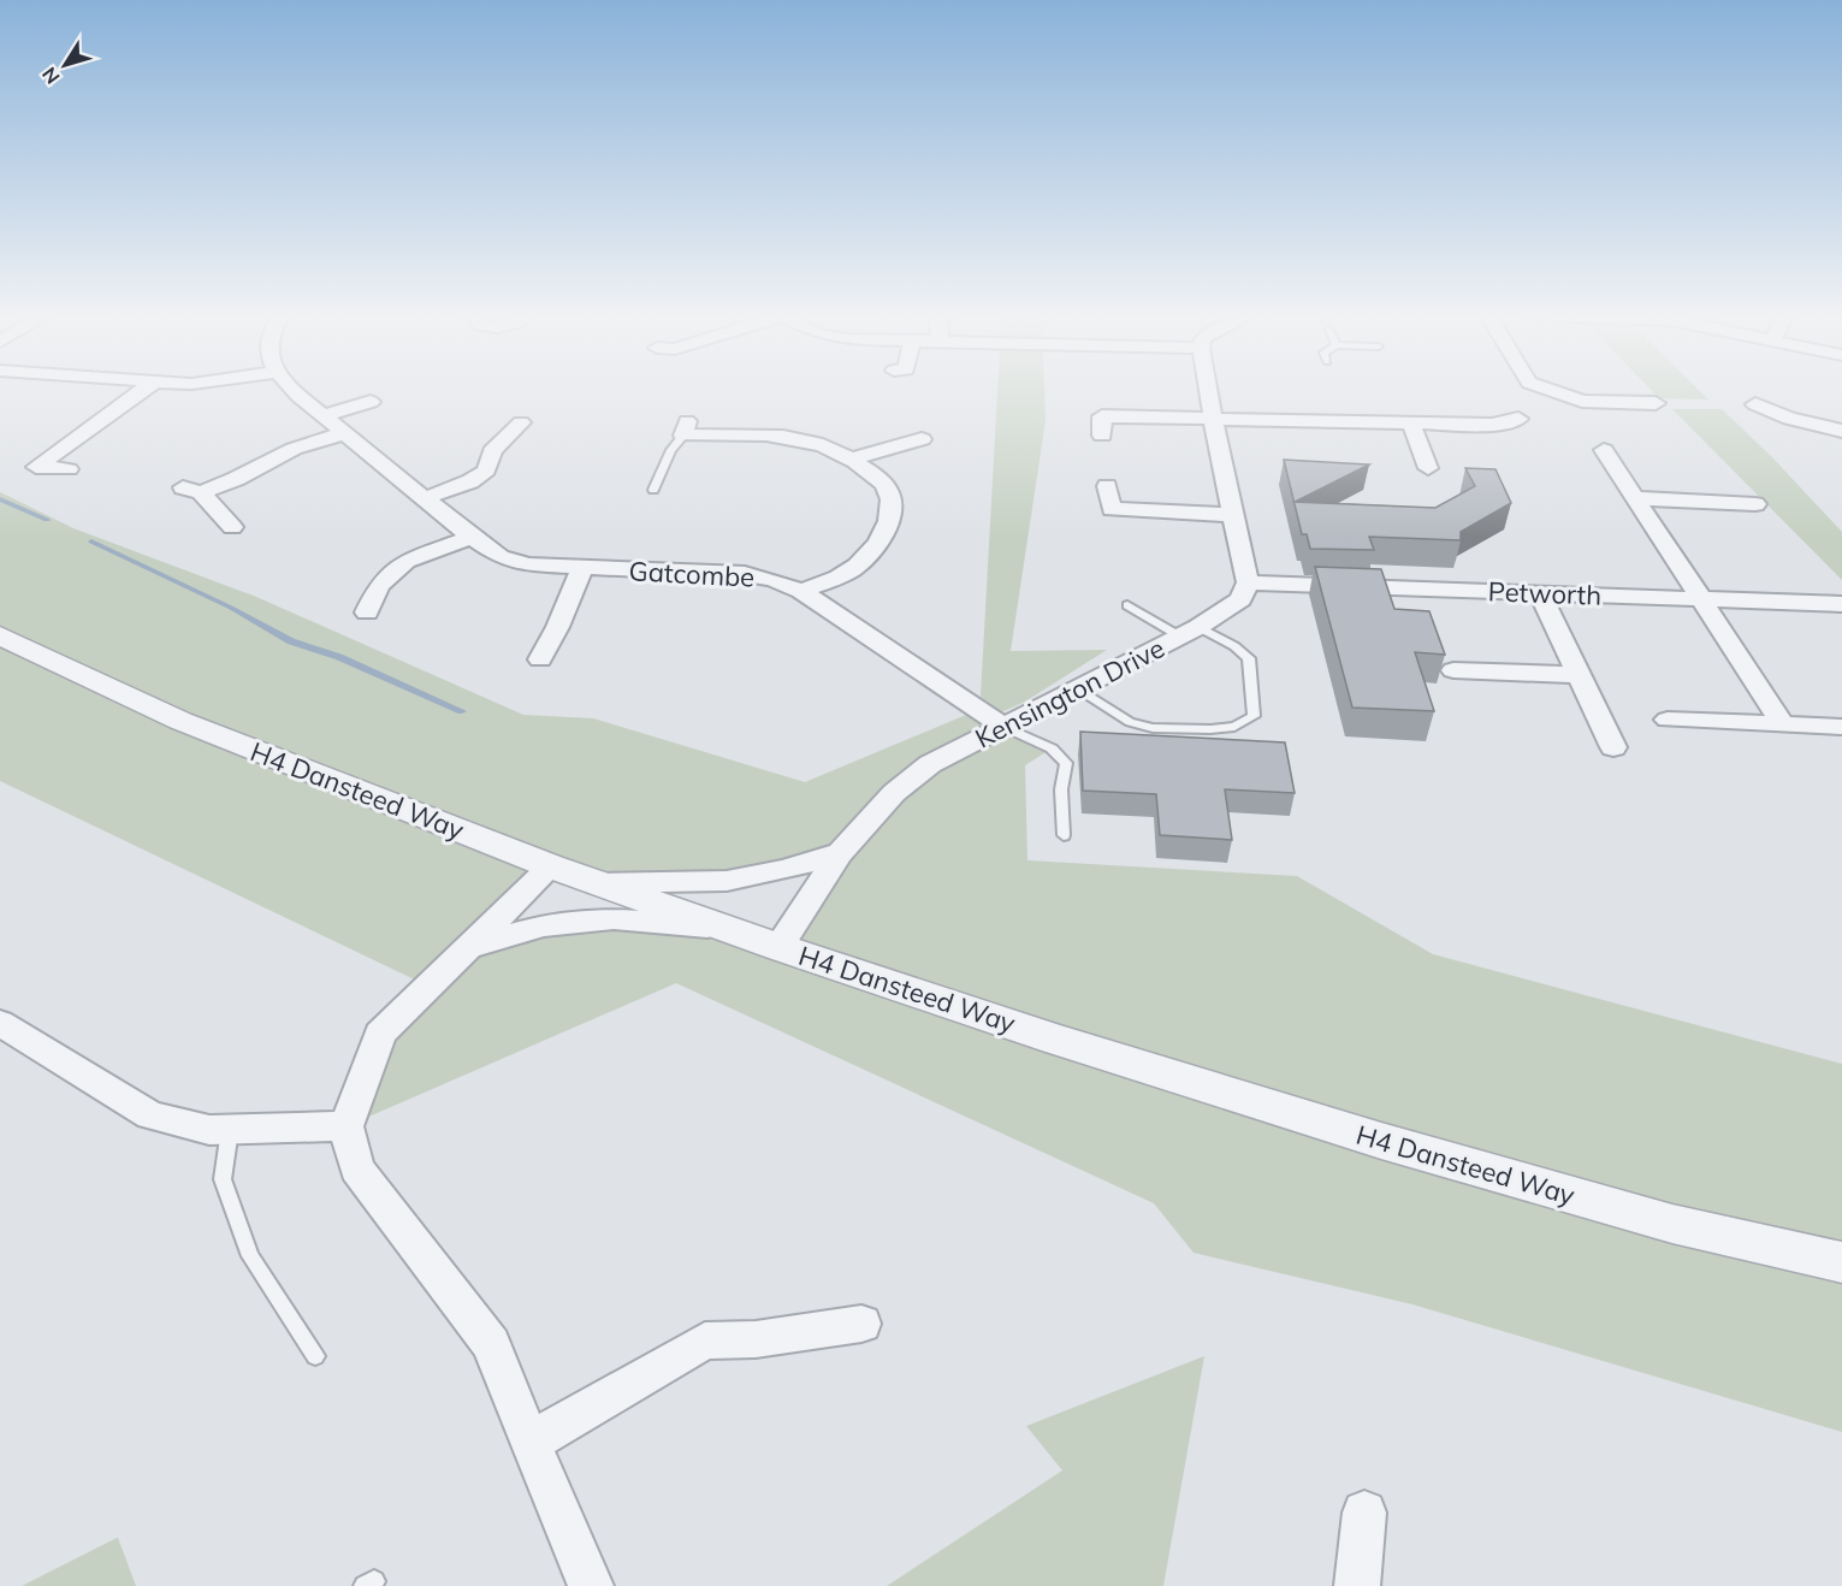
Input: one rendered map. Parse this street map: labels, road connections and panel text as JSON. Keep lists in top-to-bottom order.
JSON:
{
  "streets": {
    "street": [
      "Gatcombe",
      "Petworth",
      "Kensington Drive",
      "H4 Dansteed Way"
    ]
  },
  "crossings": [
    ["Gatcombe", "Kensington Drive"],
    ["Petworth", "Kensington Drive"],
    ["Kensington Drive", "H4 Dansteed Way"]
  ],
  "north": "bottom left"
}
